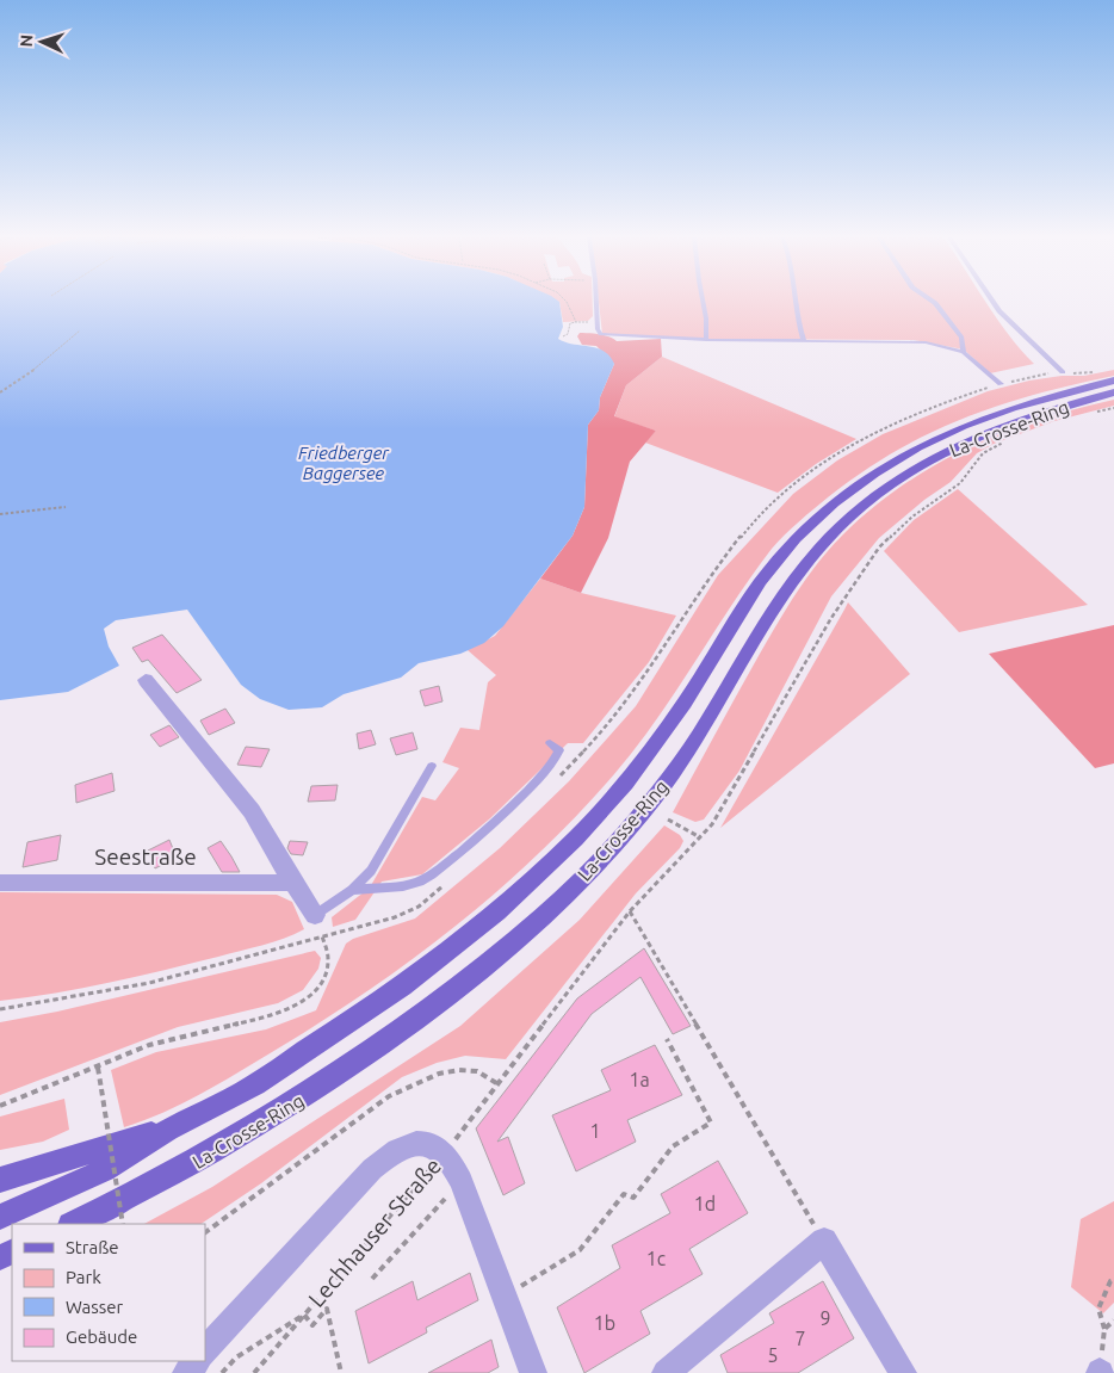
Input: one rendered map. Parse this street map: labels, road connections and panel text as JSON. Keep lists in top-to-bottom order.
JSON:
{
  "streets": {
    "main road": ["La-Crosse-Ring"],
    "street": ["Seestraße", "Lechhauser Straße"]
  },
  "crossings": [
    ["La-Crosse-Ring", "Lechhauser Straße"]
  ],
  "water": ["Friedberger Baggersee"],
  "house_numbers": [
    "1a",
    "1",
    "1d",
    "1c",
    "9",
    "1b",
    "7",
    "5"
  ],
  "legend": [
    "Straße",
    "Park",
    "Wasser",
    "Gebäude"
  ],
  "north": "left"
}
